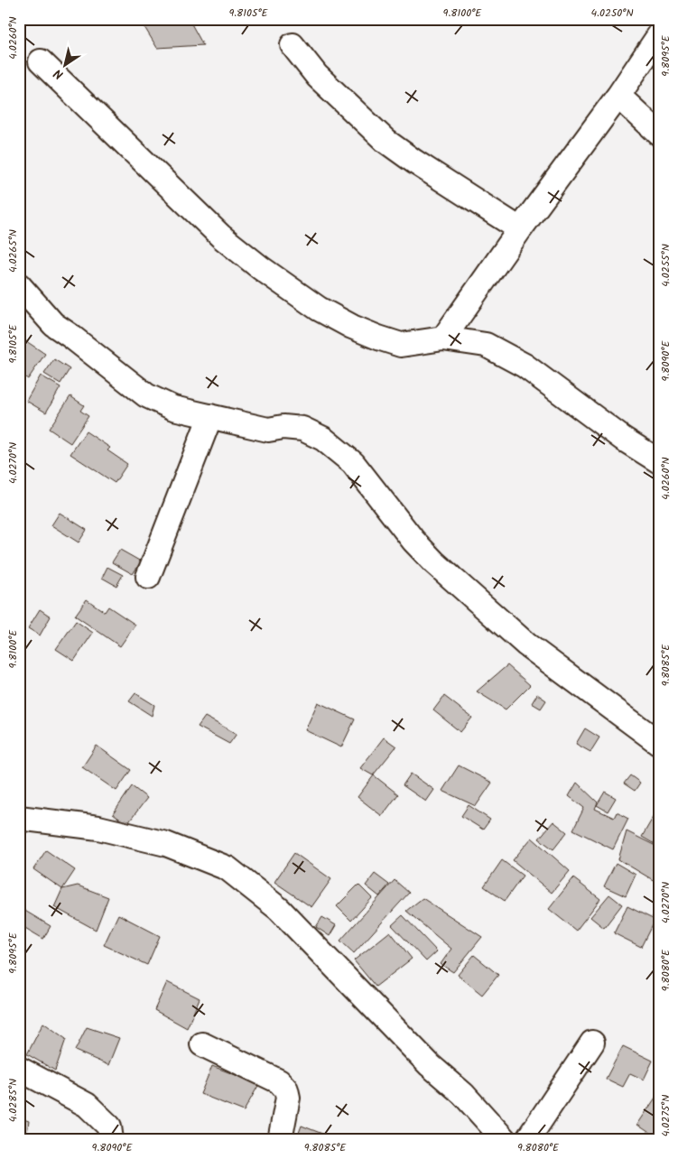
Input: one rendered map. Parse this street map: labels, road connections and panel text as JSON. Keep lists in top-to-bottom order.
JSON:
{
  "north": "bottom left",
  "coordinates": [
    "9.8105°E",
    "9.8100°E",
    "4.0250°N",
    "4.0260°N",
    "9.8095°E",
    "4.0265°N",
    "4.0255°N",
    "9.8090°E",
    "4.0270°N",
    "9.8085°E",
    "9.8080°E",
    "4.0285°N",
    "4.0275°N"
  ]
}
